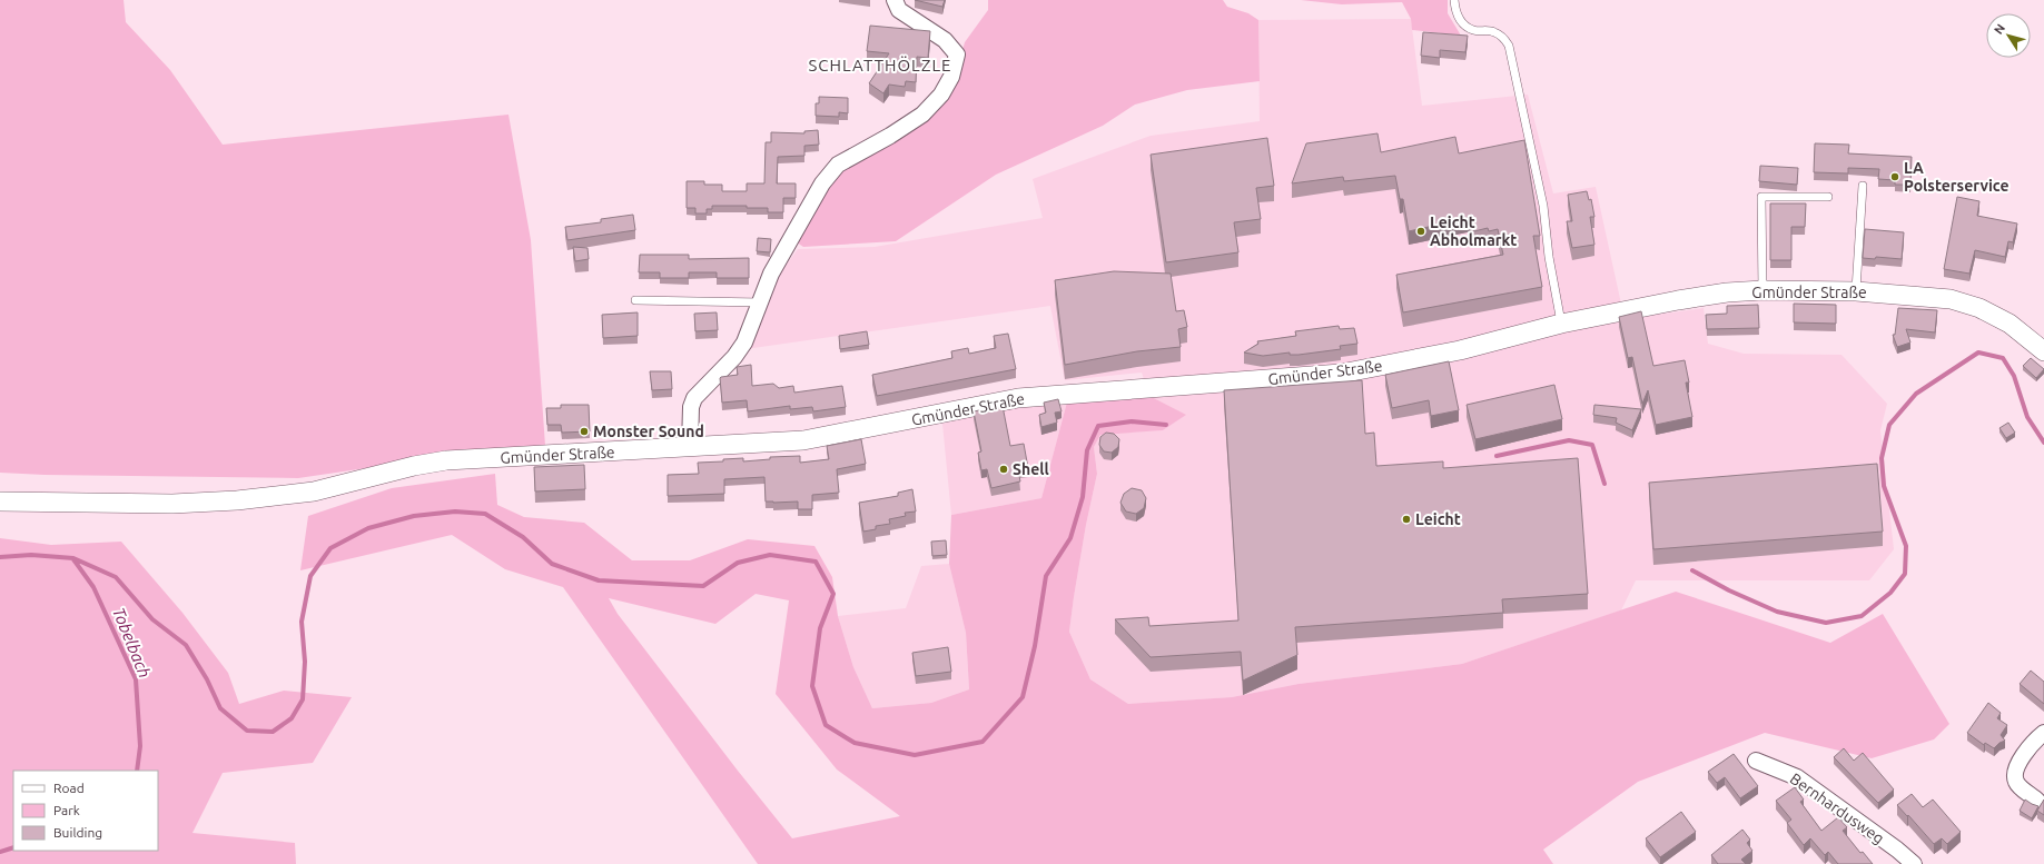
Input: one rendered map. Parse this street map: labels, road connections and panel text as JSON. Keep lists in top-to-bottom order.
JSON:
{
  "streets": {
    "street": ["Gmünder Straße", "Bernhardusweg"]
  },
  "districts": ["SCHLATTHÖLZLE"],
  "water": ["Tobelbach"],
  "places": [
    "LA Polsterservice",
    "Leicht Abholmarkt",
    "Monster Sound",
    "Shell",
    "Leicht"
  ],
  "legend": ["Road", "Park", "Building"],
  "north": "top left"
}
